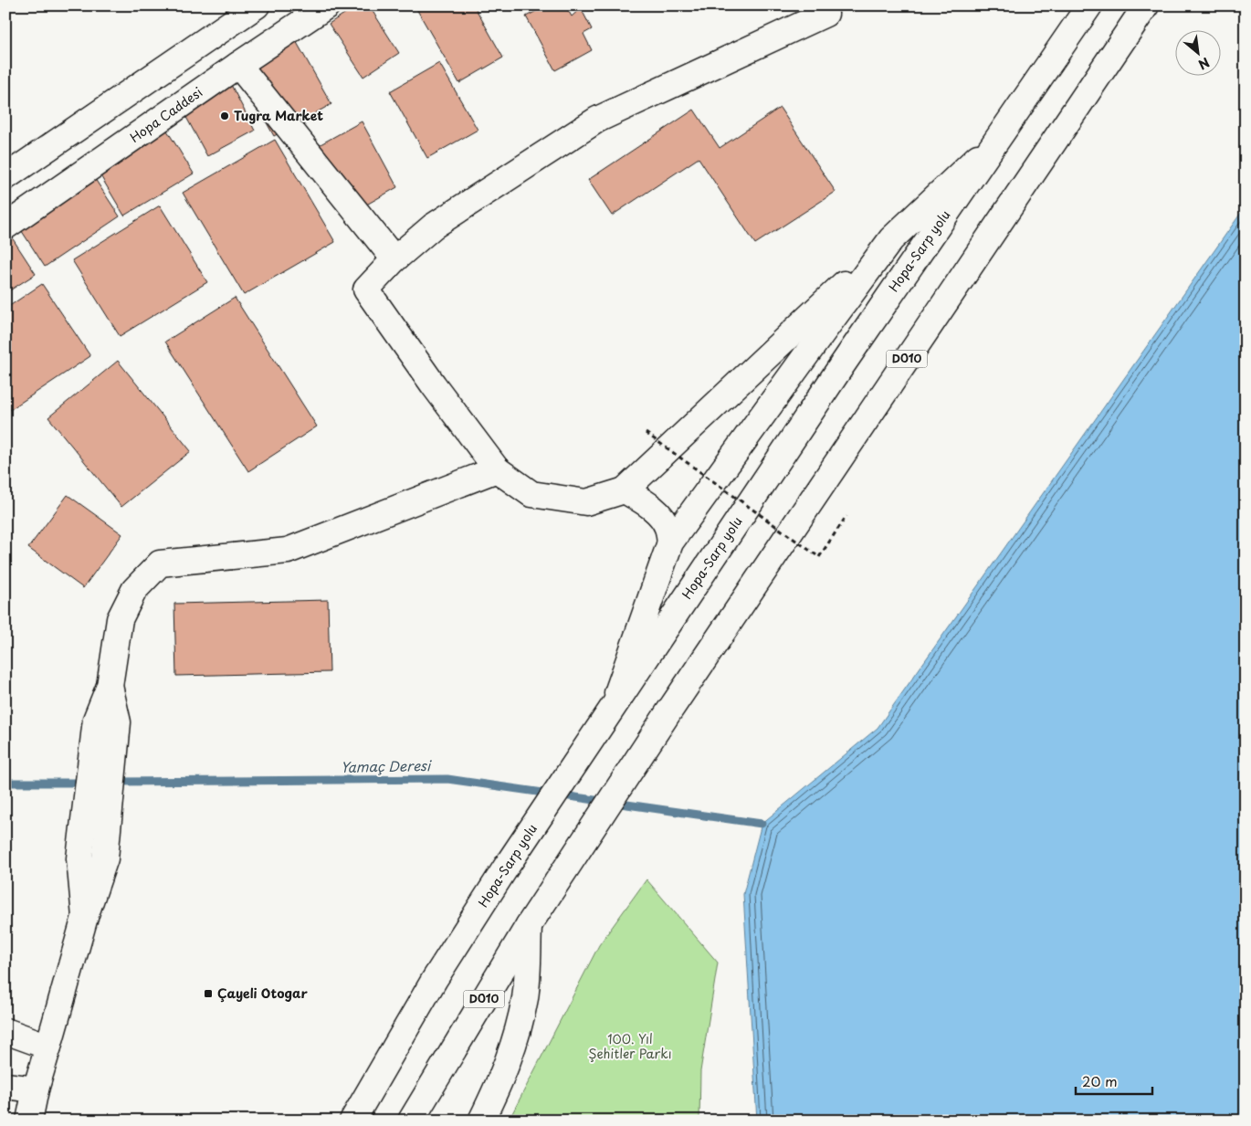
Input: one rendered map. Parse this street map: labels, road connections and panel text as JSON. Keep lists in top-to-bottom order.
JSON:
{
  "streets": {
    "main road": ["Hopa Caddesi", "Hopa-Sarp yolu", "D010"]
  },
  "water": ["Yamaç Deresi"],
  "parks": ["100. Yıl Şehitler Parkı"],
  "places": {
    "other": ["Tugra Market"],
    "transit": ["Çayeli Otogar"]
  },
  "scale_bar": "20 m",
  "north": "bottom right"
}
